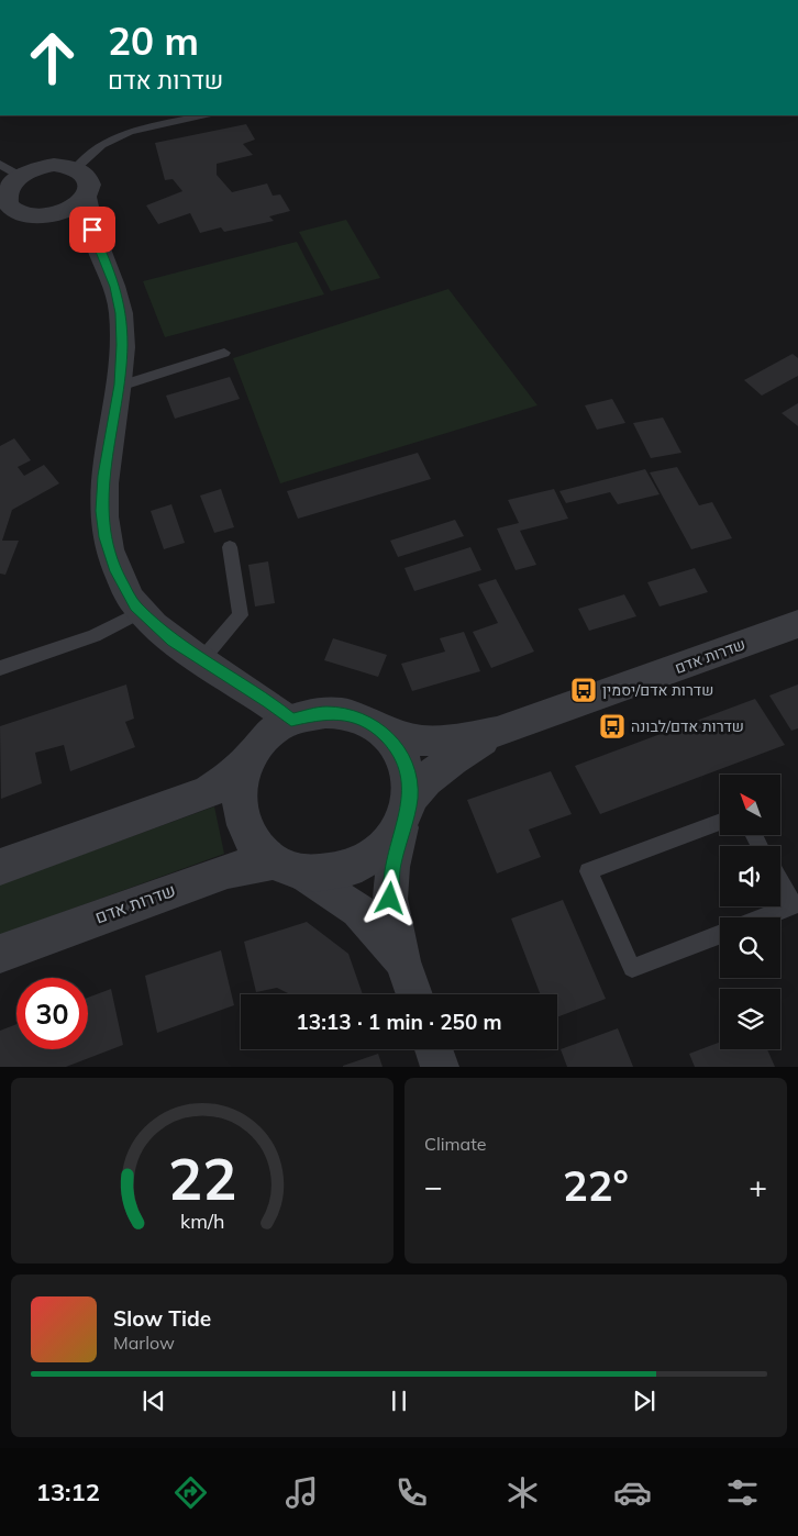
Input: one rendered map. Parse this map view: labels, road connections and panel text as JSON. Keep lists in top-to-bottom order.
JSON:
{
  "streets": {
    "street": ["שדרות אדם"]
  },
  "places": {
    "bus stop": ["שדרות אדם/יסמין", "שדרות אדם/לבונה"]
  },
  "north": "top left",
  "page": {
    "turn": ["20 m", "שדרות אדם"],
    "limit": "30",
    "trip": "13:13 · 1 min · 250 m",
    "tile": "Climate",
    "heat": ["−", "22°", "+"],
    "song": ["Slow Tide", "Marlow"],
    "tabs": "13:12",
    "gauge": ["22", "km/h"]
  }
}
